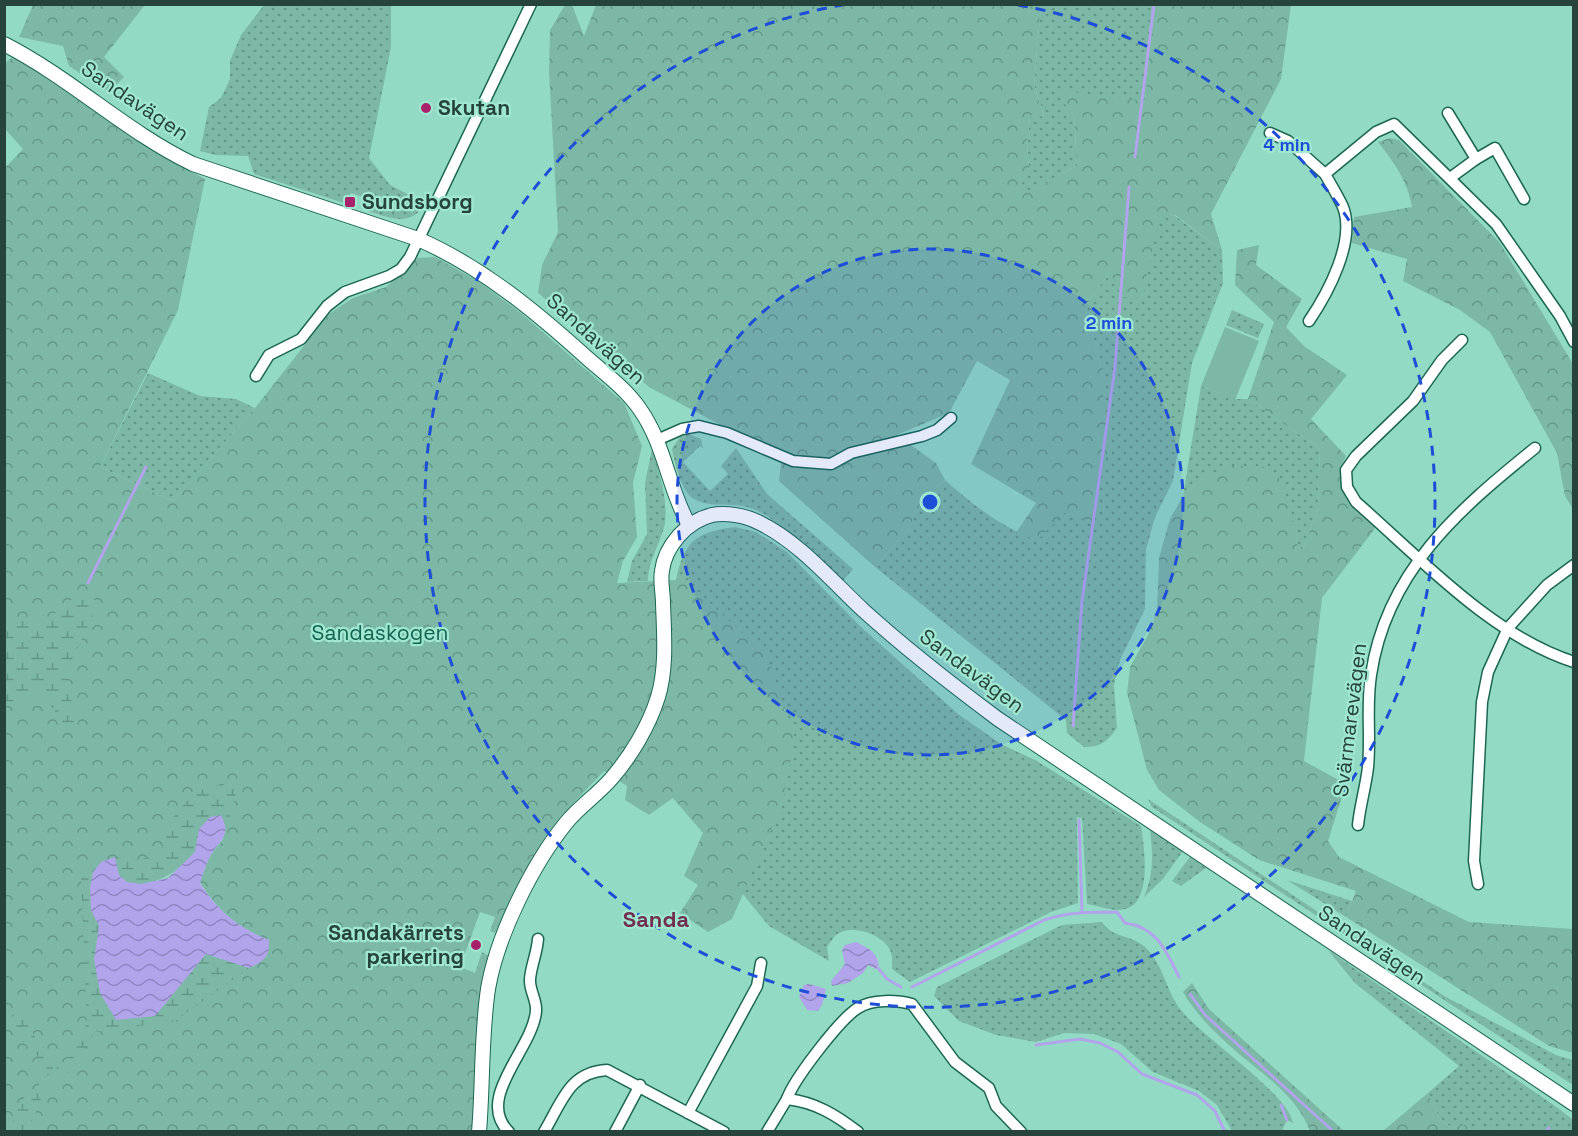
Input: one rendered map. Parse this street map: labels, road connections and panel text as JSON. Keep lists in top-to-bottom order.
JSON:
{
  "streets": {
    "street": ["Sandavägen", "Svärmarevägen"]
  },
  "districts": ["Sanda"],
  "parks": ["Sandaskogen"],
  "places": {
    "other": ["Skutan", "Sandakärrets parkering"],
    "transit": ["Sundsborg"]
  },
  "rings": ["4 min", "2 min"]
}
